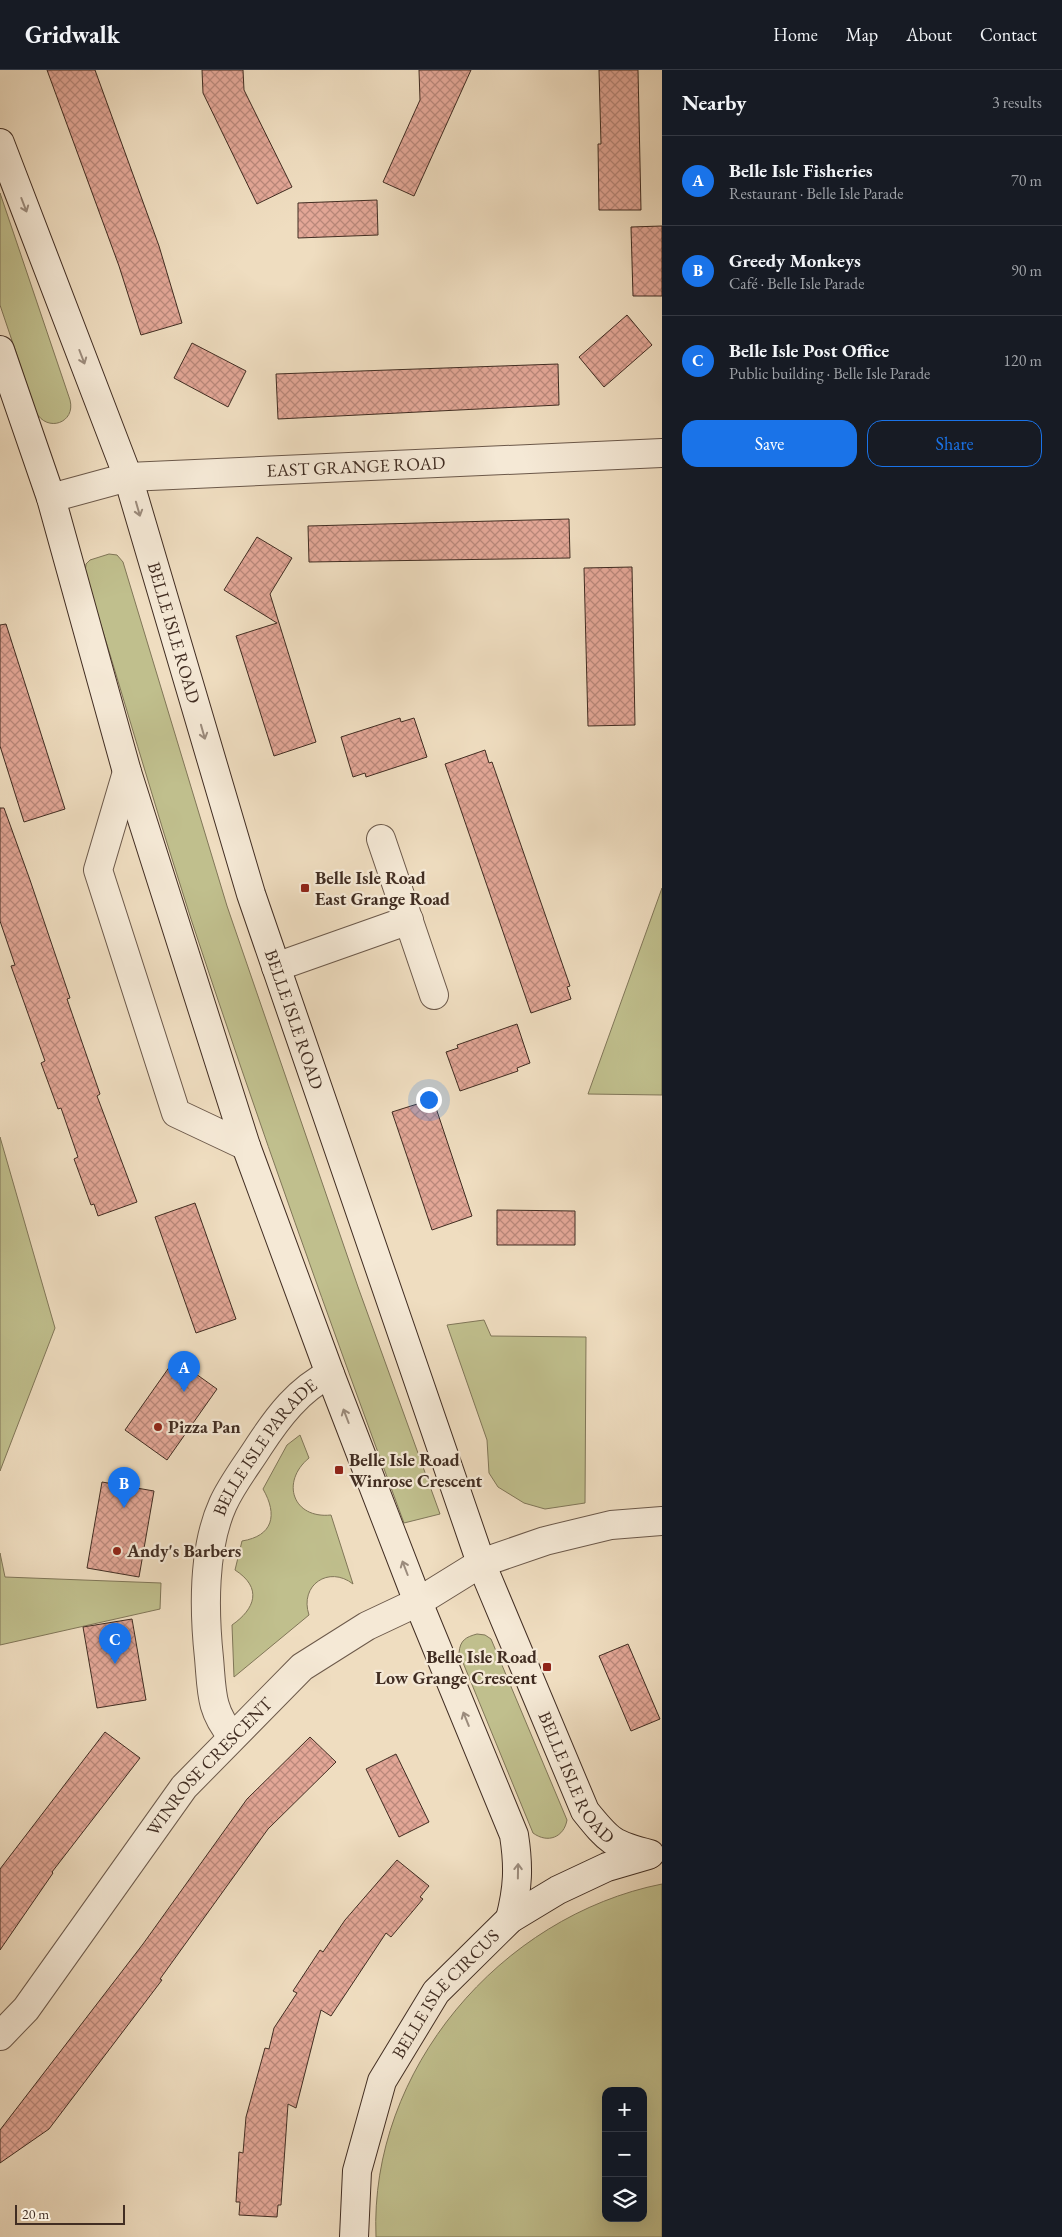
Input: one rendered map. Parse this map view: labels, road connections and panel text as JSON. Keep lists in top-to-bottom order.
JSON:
{
  "streets": {
    "street": [
      "EAST GRANGE ROAD",
      "BELLE ISLE ROAD",
      "BELLE ISLE PARADE",
      "WINROSE CRESCENT",
      "BELLE ISLE CIRCUS"
    ]
  },
  "crossings": [
    ["EAST GRANGE ROAD", "BELLE ISLE ROAD"],
    ["BELLE ISLE ROAD", "WINROSE CRESCENT"],
    ["BELLE ISLE ROAD", "BELLE ISLE CIRCUS"],
    ["BELLE ISLE PARADE", "WINROSE CRESCENT"]
  ],
  "places": {
    "transit": ["Belle Isle Road East Grange Road", "Belle Isle Road Winrose Crescent", "Belle Isle Road Low Grange Crescent"],
    "other": ["Pizza Pan", "Andy's Barbers"]
  },
  "scale_bar": "20 m",
  "page": {
    "header": "Gridwalk",
    "nav": [
      "Home",
      "Map",
      "About",
      "Contact"
    ],
    "heading": ["Nearby", "3 results"],
    "list": [
      {
        "mark": "A",
        "name": "Belle Isle Fisheries",
        "note": "Restaurant · Belle Isle Parade",
        "value": "70 m"
      },
      {
        "mark": "B",
        "name": "Greedy Monkeys",
        "note": "Café · Belle Isle Parade",
        "value": "90 m"
      },
      {
        "mark": "C",
        "name": "Belle Isle Post Office",
        "note": "Public building · Belle Isle Parade",
        "value": "120 m"
      }
    ],
    "buttons": ["Save", "Share"],
    "pins": ["A", "B", "C"],
    "map_buttons": ["+", "−"],
    "scale": "20 m"
  }
}
